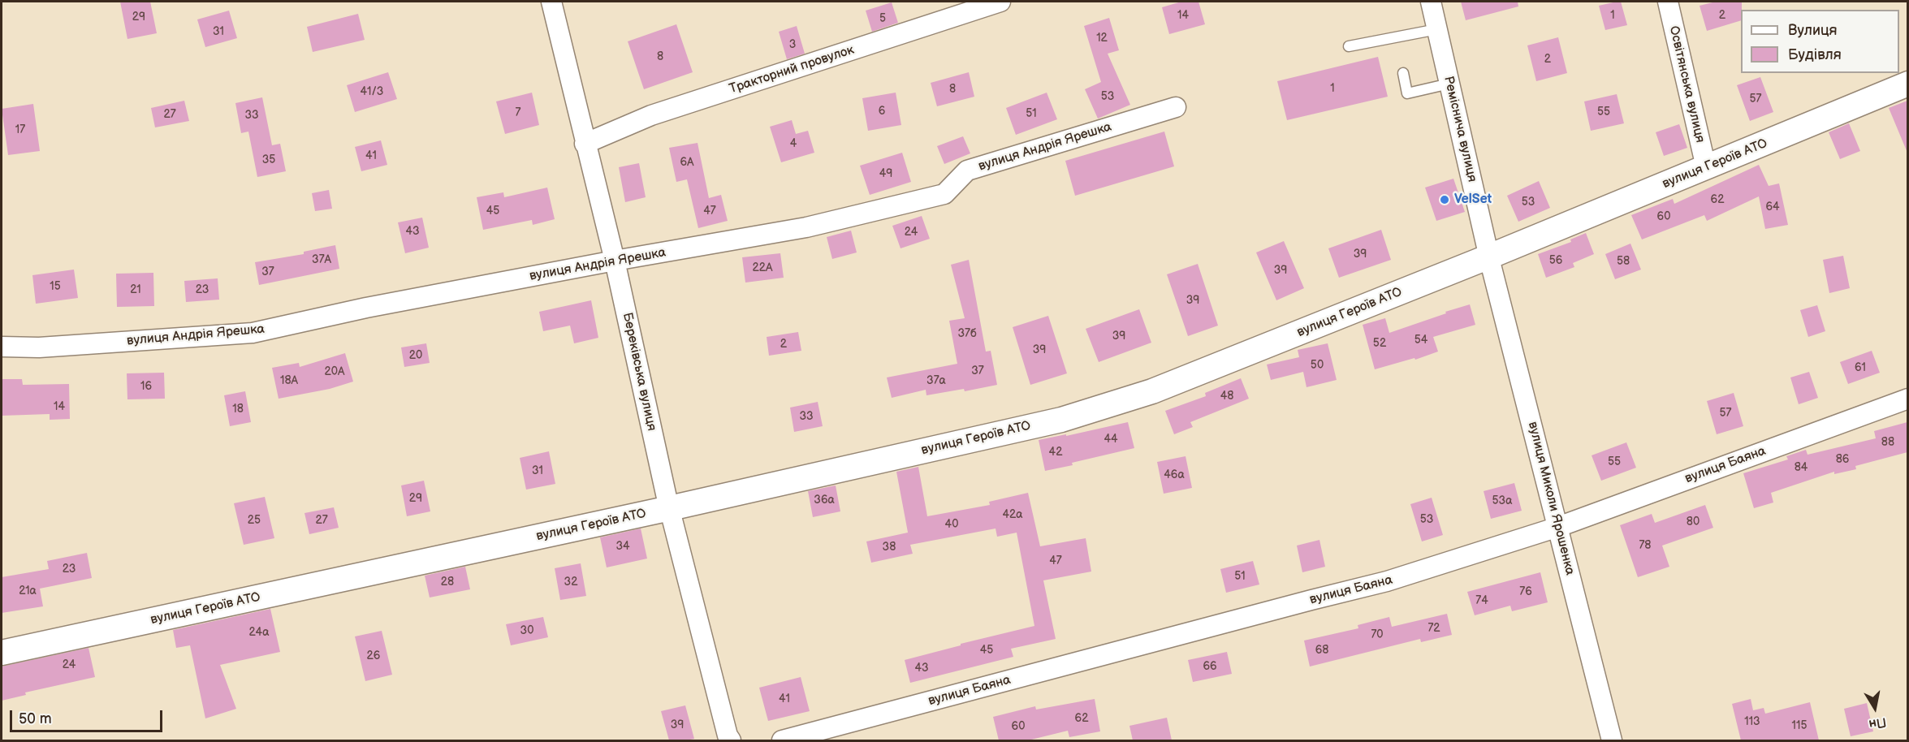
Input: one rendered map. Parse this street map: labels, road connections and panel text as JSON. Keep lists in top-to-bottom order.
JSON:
{
  "streets": {
    "street": [
      "Тракторний провулок",
      "Освітянська вулиця",
      "Реміснича вулиця",
      "вулиця Андрія Ярешка",
      "вулиця Героїв АТО",
      "Береківська вулиця",
      "вулиця Баяна",
      "вулиця Миколи Ярошенка"
    ]
  },
  "crossings": [
    ["Тракторний провулок", "Береківська вулиця"],
    ["Освітянська вулиця", "вулиця Героїв АТО"],
    ["Реміснича вулиця", "вулиця Героїв АТО"],
    ["Реміснича вулиця", "вулиця Миколи Ярошенка"],
    ["вулиця Андрія Ярешка", "Береківська вулиця"],
    ["вулиця Героїв АТО", "Береківська вулиця"],
    ["вулиця Героїв АТО", "вулиця Миколи Ярошенка"],
    ["вулиця Баяна", "вулиця Миколи Ярошенка"]
  ],
  "places": ["VelSet"],
  "house_numbers": [
    "14",
    "1",
    "2",
    "29",
    "5",
    "31",
    "12",
    "3",
    "8",
    "2",
    "1",
    "8",
    "41/3",
    "53",
    "57",
    "6",
    "55",
    "7",
    "51",
    "27",
    "33",
    "17",
    "4",
    "41",
    "35",
    "6A",
    "49",
    "62",
    "53",
    "64",
    "45",
    "47",
    "60",
    "43",
    "24",
    "39",
    "37А",
    "56",
    "58",
    "22А",
    "39",
    "37",
    "15",
    "21",
    "23",
    "39",
    "37б",
    "39",
    "54",
    "52",
    "2",
    "39",
    "20",
    "50",
    "61",
    "37",
    "20А",
    "18А",
    "37а",
    "16",
    "48",
    "14",
    "18",
    "57",
    "33",
    "44",
    "88",
    "42",
    "86",
    "55",
    "84",
    "31",
    "46а",
    "29",
    "36а",
    "53а",
    "42а",
    "53",
    "25",
    "27",
    "80",
    "40",
    "78",
    "34",
    "38",
    "47",
    "23",
    "51",
    "28",
    "32",
    "21а",
    "76",
    "74",
    "72",
    "30",
    "24а",
    "70",
    "45",
    "68",
    "26",
    "24",
    "66",
    "43",
    "41",
    "62",
    "113",
    "39",
    "115",
    "60"
  ],
  "legend": ["Вулиця", "Будівля"],
  "scale_bar": "50 m",
  "north": "bottom"
}
